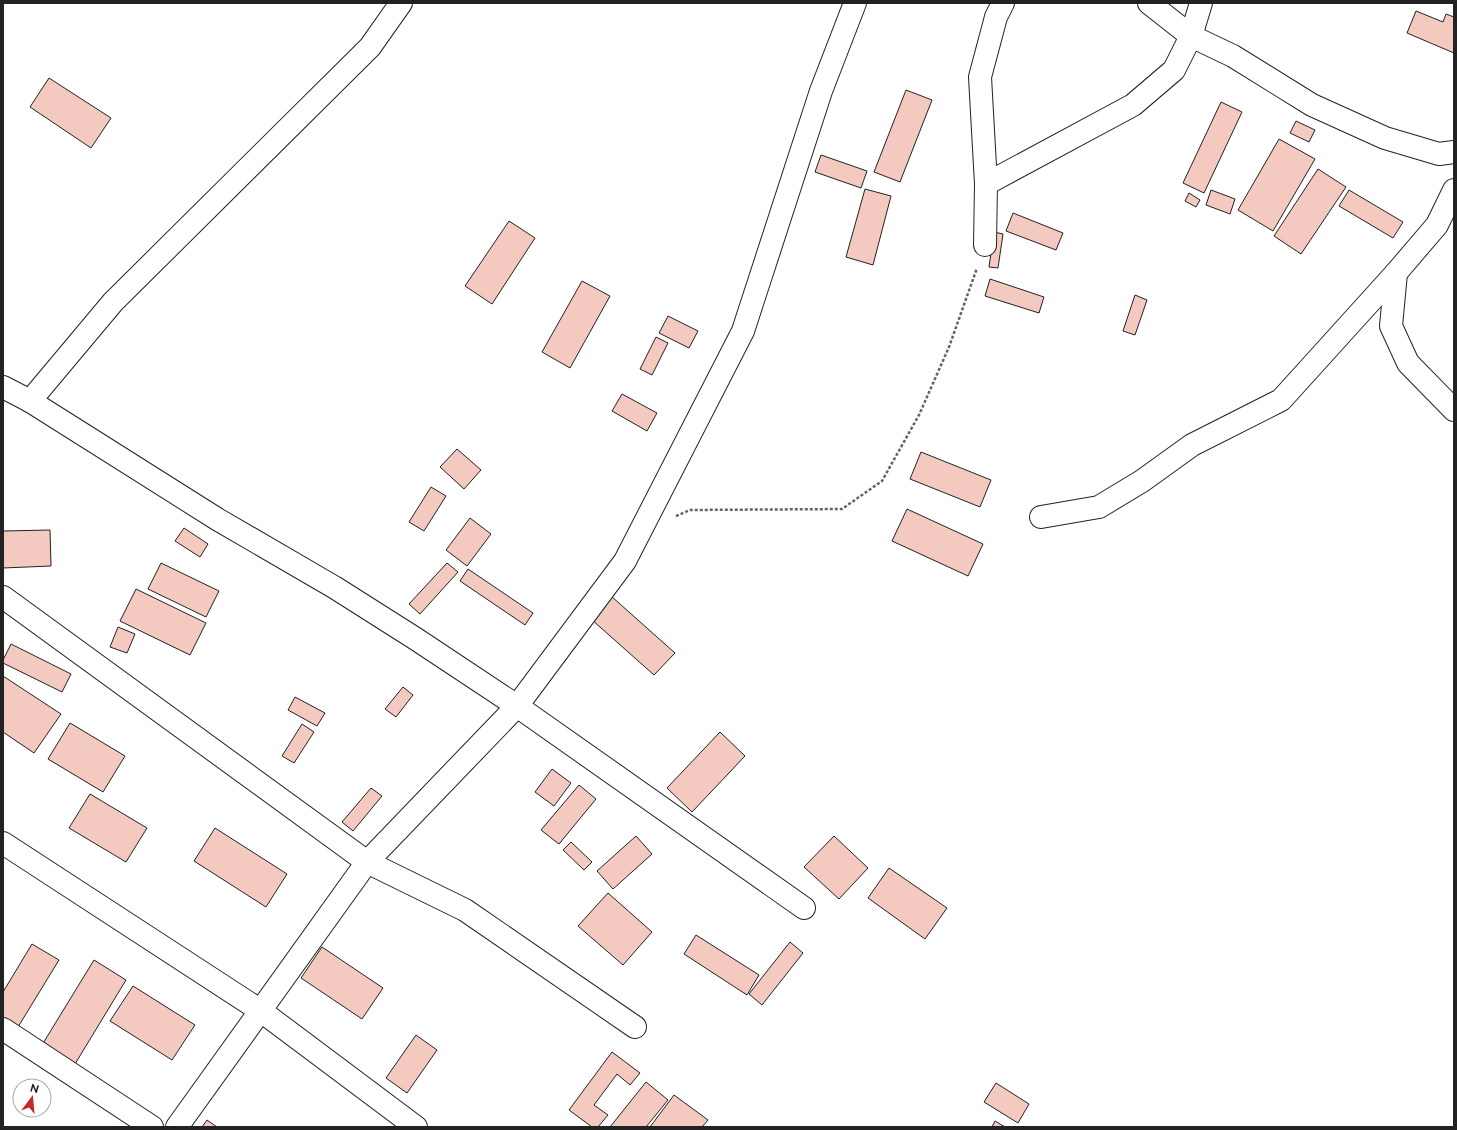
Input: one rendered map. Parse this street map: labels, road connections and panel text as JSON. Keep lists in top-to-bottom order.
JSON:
{
  "north": "top"
}
